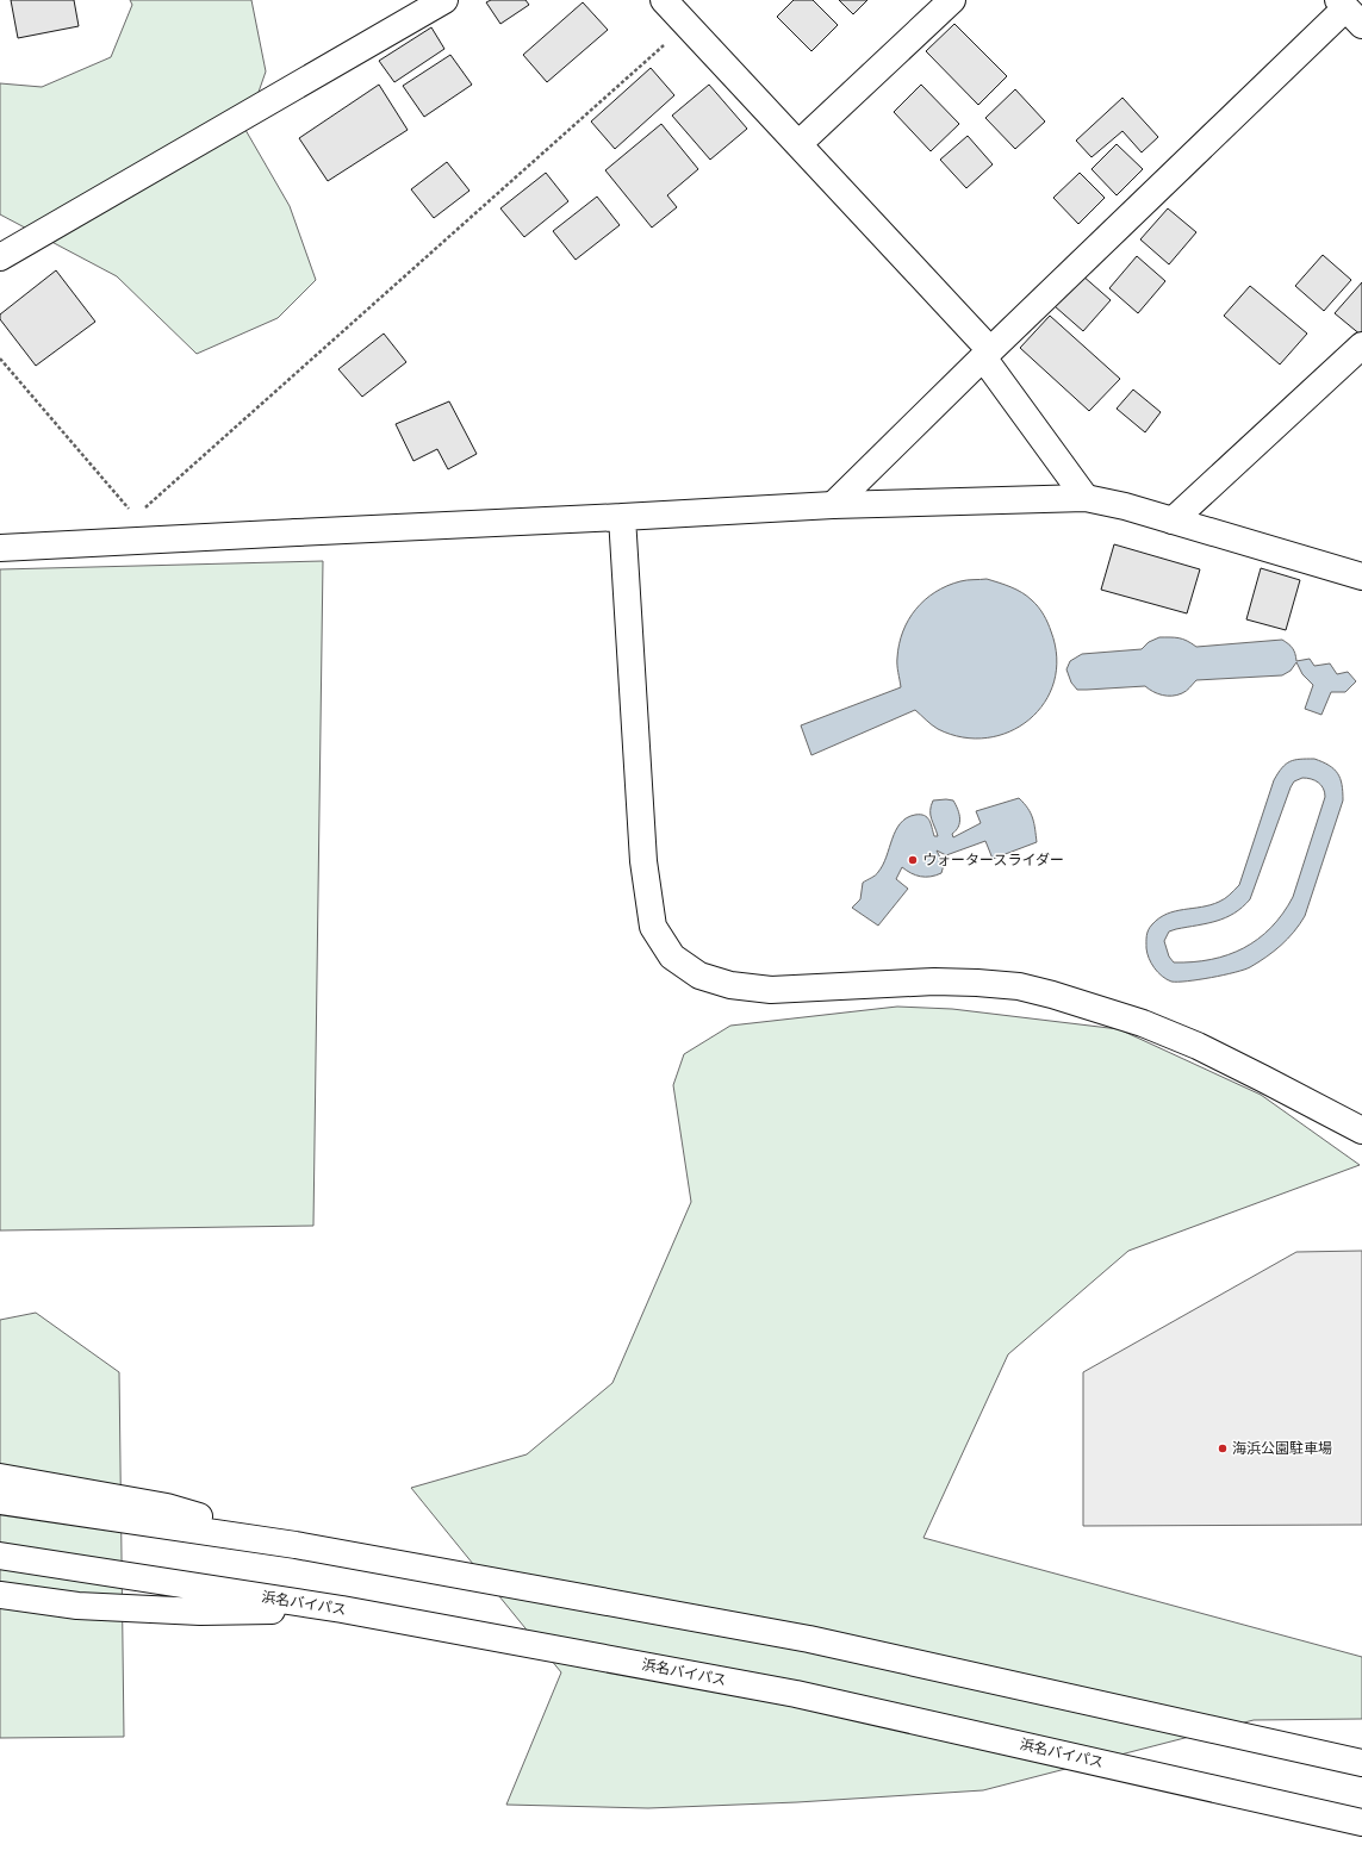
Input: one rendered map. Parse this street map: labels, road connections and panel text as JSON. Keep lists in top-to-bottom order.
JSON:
{
  "streets": {
    "main road": ["浜名バイパス"]
  },
  "places": ["ウォータースライダー", "海浜公園駐車場"]
}
